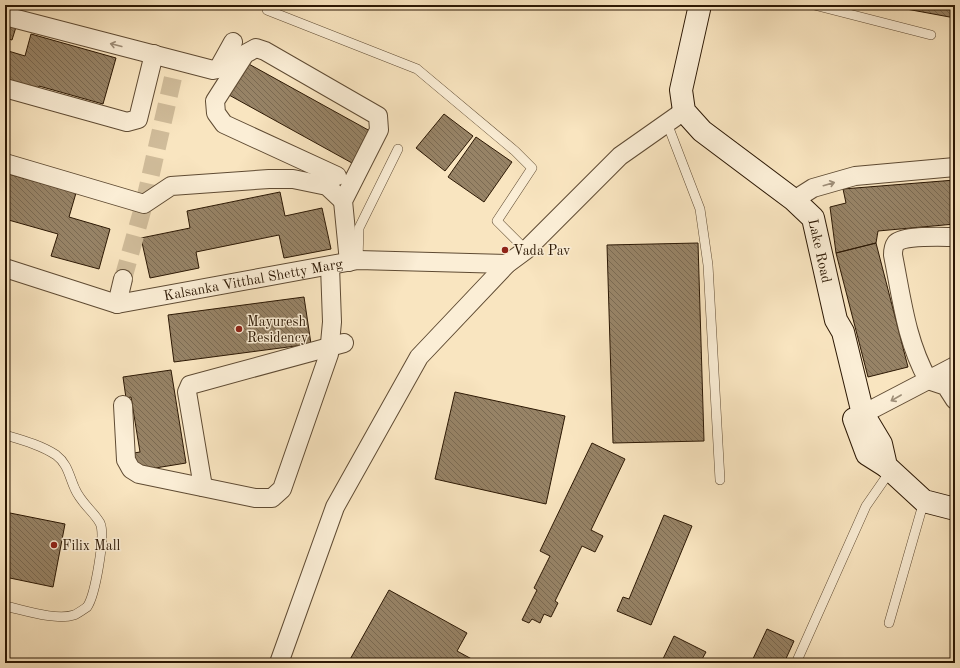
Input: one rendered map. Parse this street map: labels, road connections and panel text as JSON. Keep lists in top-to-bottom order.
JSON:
{
  "streets": {
    "street": ["Lake Road", "Kalsanka Vitthal Shetty Marg"]
  },
  "places": ["Vada Pav", "Mayuresh Residency", "Filix Mall"]
}
